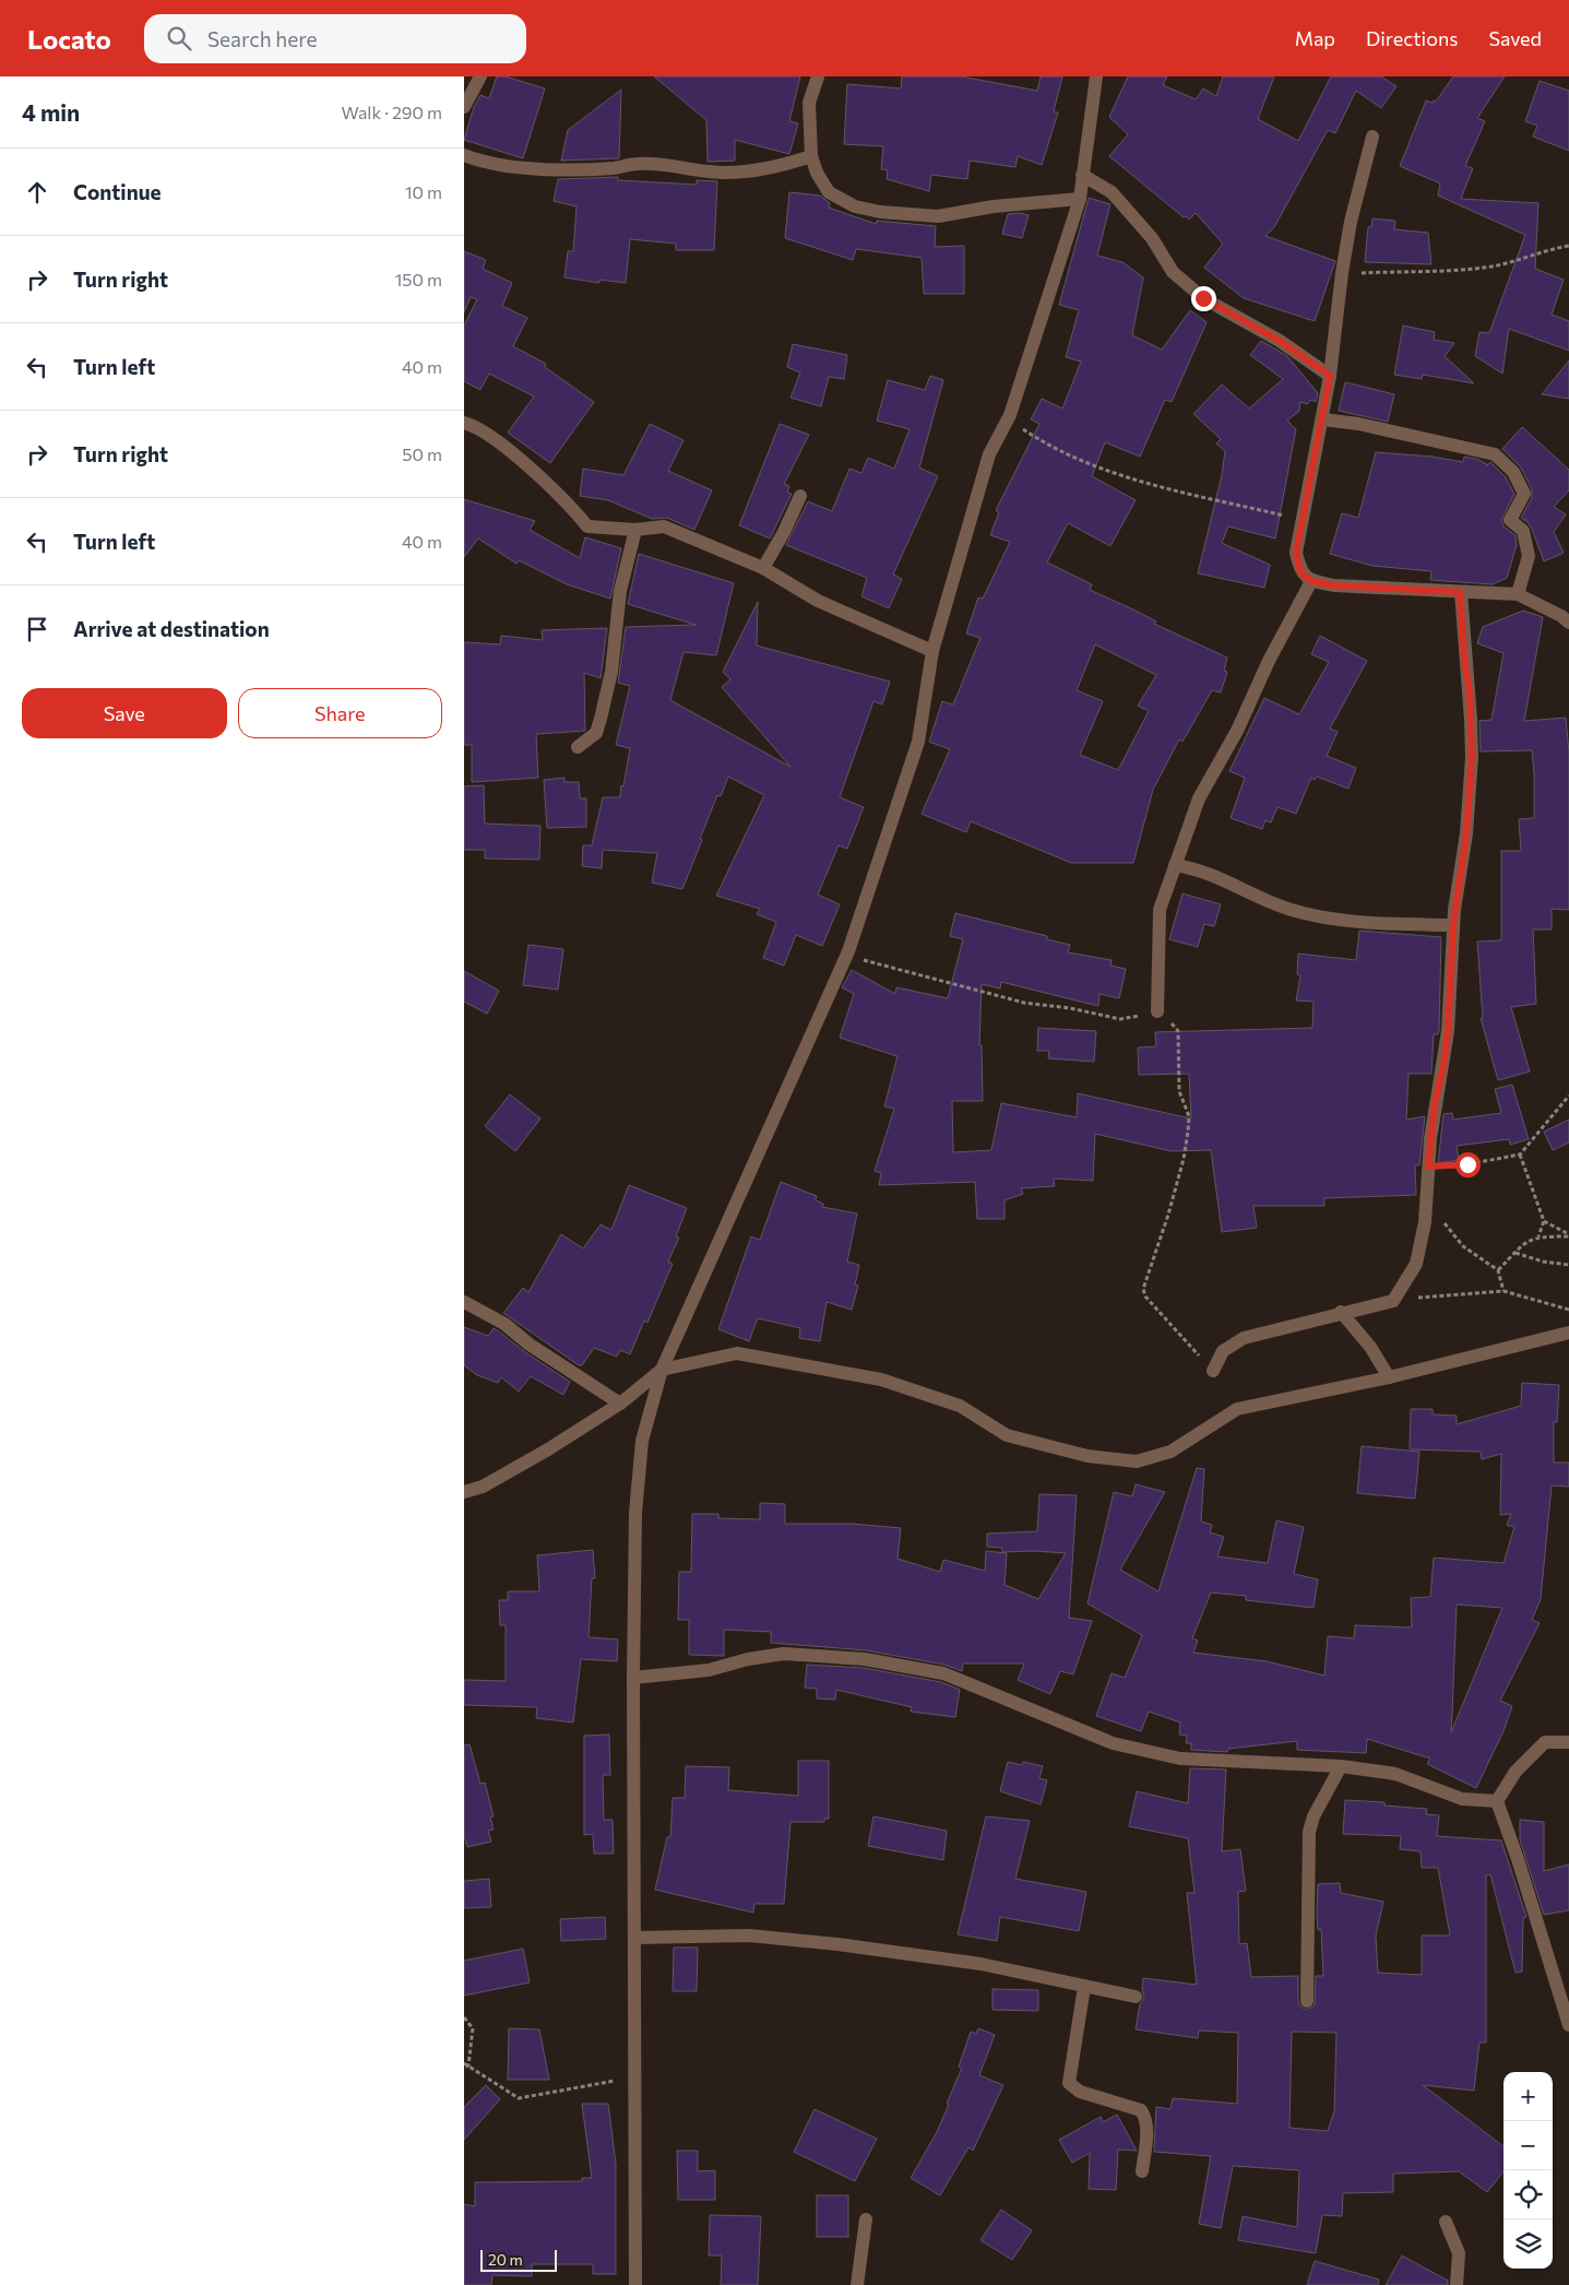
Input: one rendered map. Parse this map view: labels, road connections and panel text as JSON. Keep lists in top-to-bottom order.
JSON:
{
  "scale_bar": "20 m",
  "page": {
    "header": "Locato",
    "search": "Search here",
    "nav": ["Map", "Directions", "Saved"],
    "heading": ["4 min", "Walk · 290 m"],
    "list": [
      ["Continue", "10 m"],
      ["Turn right", "150 m"],
      ["Turn left", "40 m"],
      ["Turn right", "50 m"],
      ["Turn left", "40 m"],
      "Arrive at destination"
    ],
    "buttons": ["Save", "Share"],
    "map_buttons": ["+", "−"],
    "scale": "20 m"
  }
}
